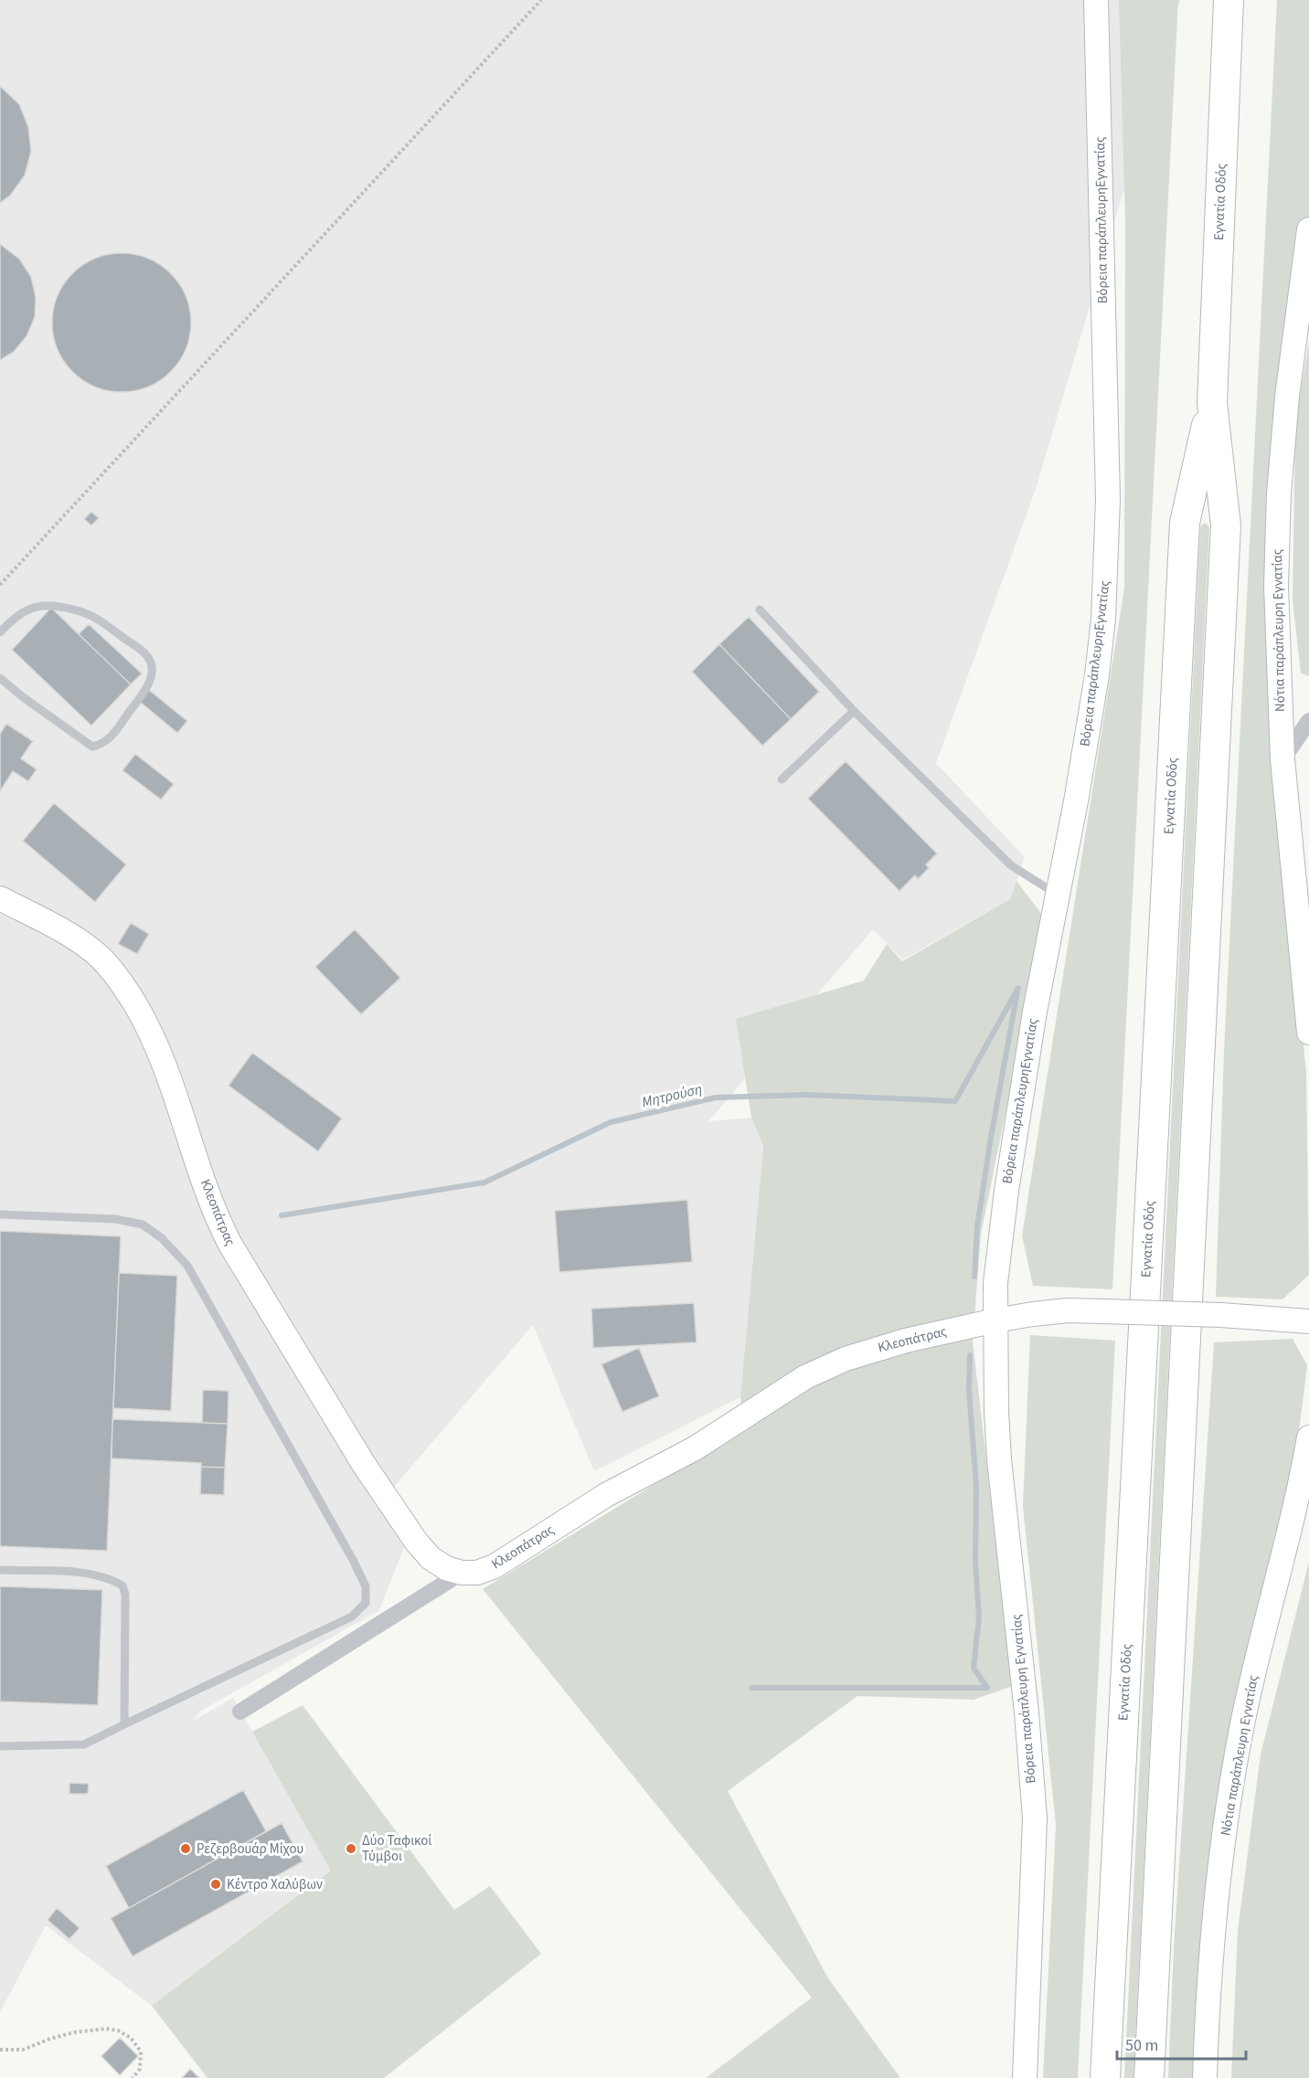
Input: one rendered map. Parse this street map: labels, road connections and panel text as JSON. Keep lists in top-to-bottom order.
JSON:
{
  "streets": {
    "highway": ["Εγνατία Οδός"],
    "street": [
      "Βόρεια παράπλευρηΕγνατίας",
      "Νότια παράπλευρη Εγνατίας",
      "Κλεοπάτρας",
      "Βόρεια παράπλευρη Εγνατίας"
    ]
  },
  "crossings": [
    ["Βόρεια παράπλευρηΕγνατίας", "Κλεοπάτρας"],
    ["Βόρεια παράπλευρηΕγνατίας", "Βόρεια παράπλευρη Εγνατίας"],
    ["Κλεοπάτρας", "Βόρεια παράπλευρη Εγνατίας"]
  ],
  "water": ["Μητρούση"],
  "places": ["Ρεζερβουάρ Μίχου", "Δύο Ταφικοί Τύμβοι", "Κέντρο Χαλύβων"],
  "scale_bar": "50 m"
}
